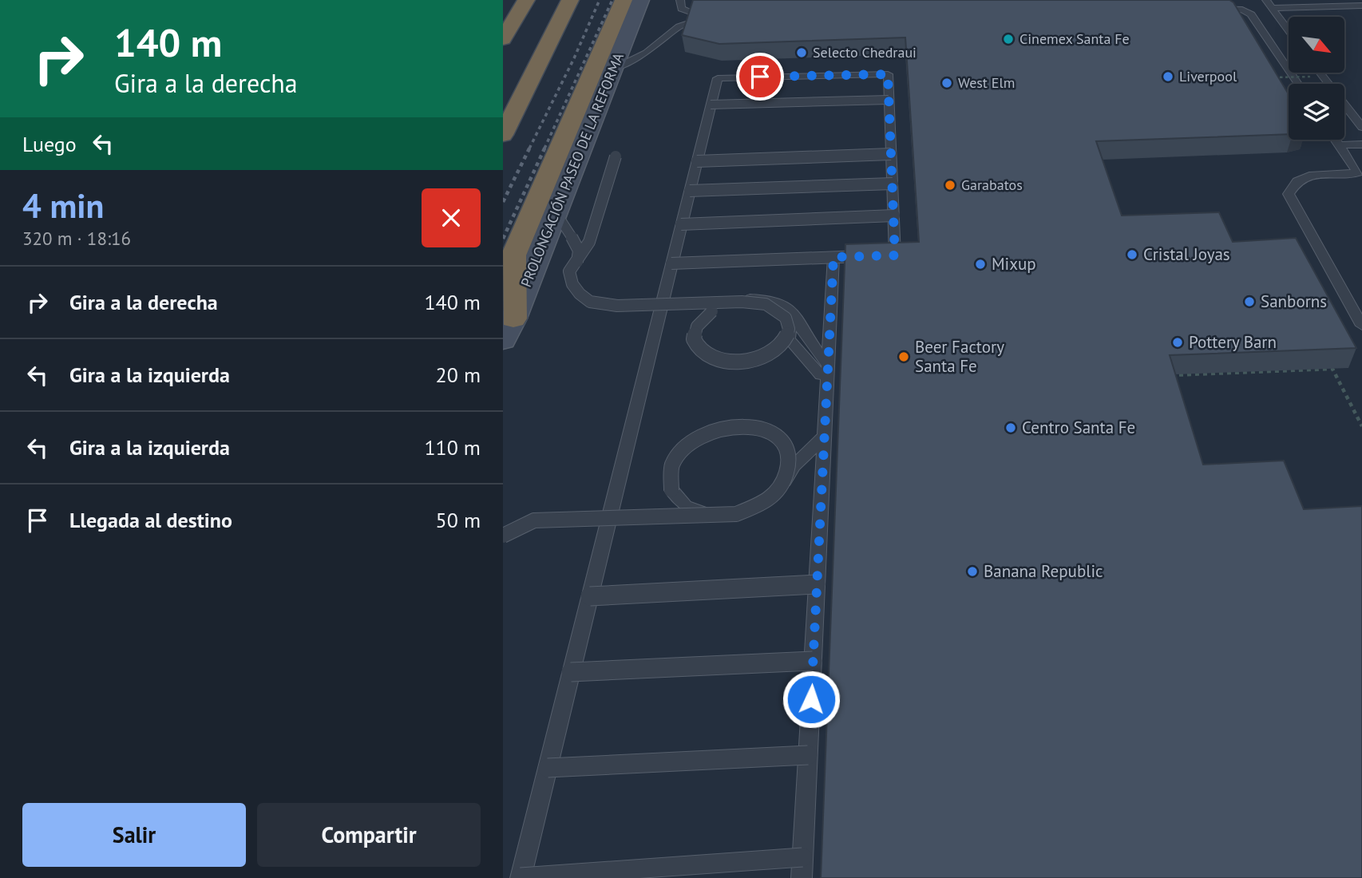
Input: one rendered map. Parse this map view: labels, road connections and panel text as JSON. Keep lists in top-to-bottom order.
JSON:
{
  "streets": {
    "main road": ["PROLONGACIÓN PASEO DE LA REFORMA"]
  },
  "places": [
    "Cinemex Santa Fe",
    "Selecto Chedraui",
    "Liverpool",
    "West Elm",
    "Garabatos",
    "Cristal Joyas",
    "Mixup",
    "Sanborns",
    "Pottery Barn",
    "Beer Factory Santa Fe",
    "Centro Santa Fe",
    "Banana Republic"
  ],
  "north": "bottom right",
  "page": {
    "turn": ["140 m", "Gira a la derecha"],
    "then": "Luego",
    "heading": ["4 min", "320 m · 18:16"],
    "list": [
      {
        "name": "Gira a la derecha",
        "value": "140 m"
      },
      {
        "name": "Gira a la izquierda",
        "value": "20 m"
      },
      {
        "name": "Gira a la izquierda",
        "value": "110 m"
      },
      {
        "name": "Llegada al destino",
        "value": "50 m"
      }
    ],
    "buttons": ["Salir", "Compartir"]
  }
}
